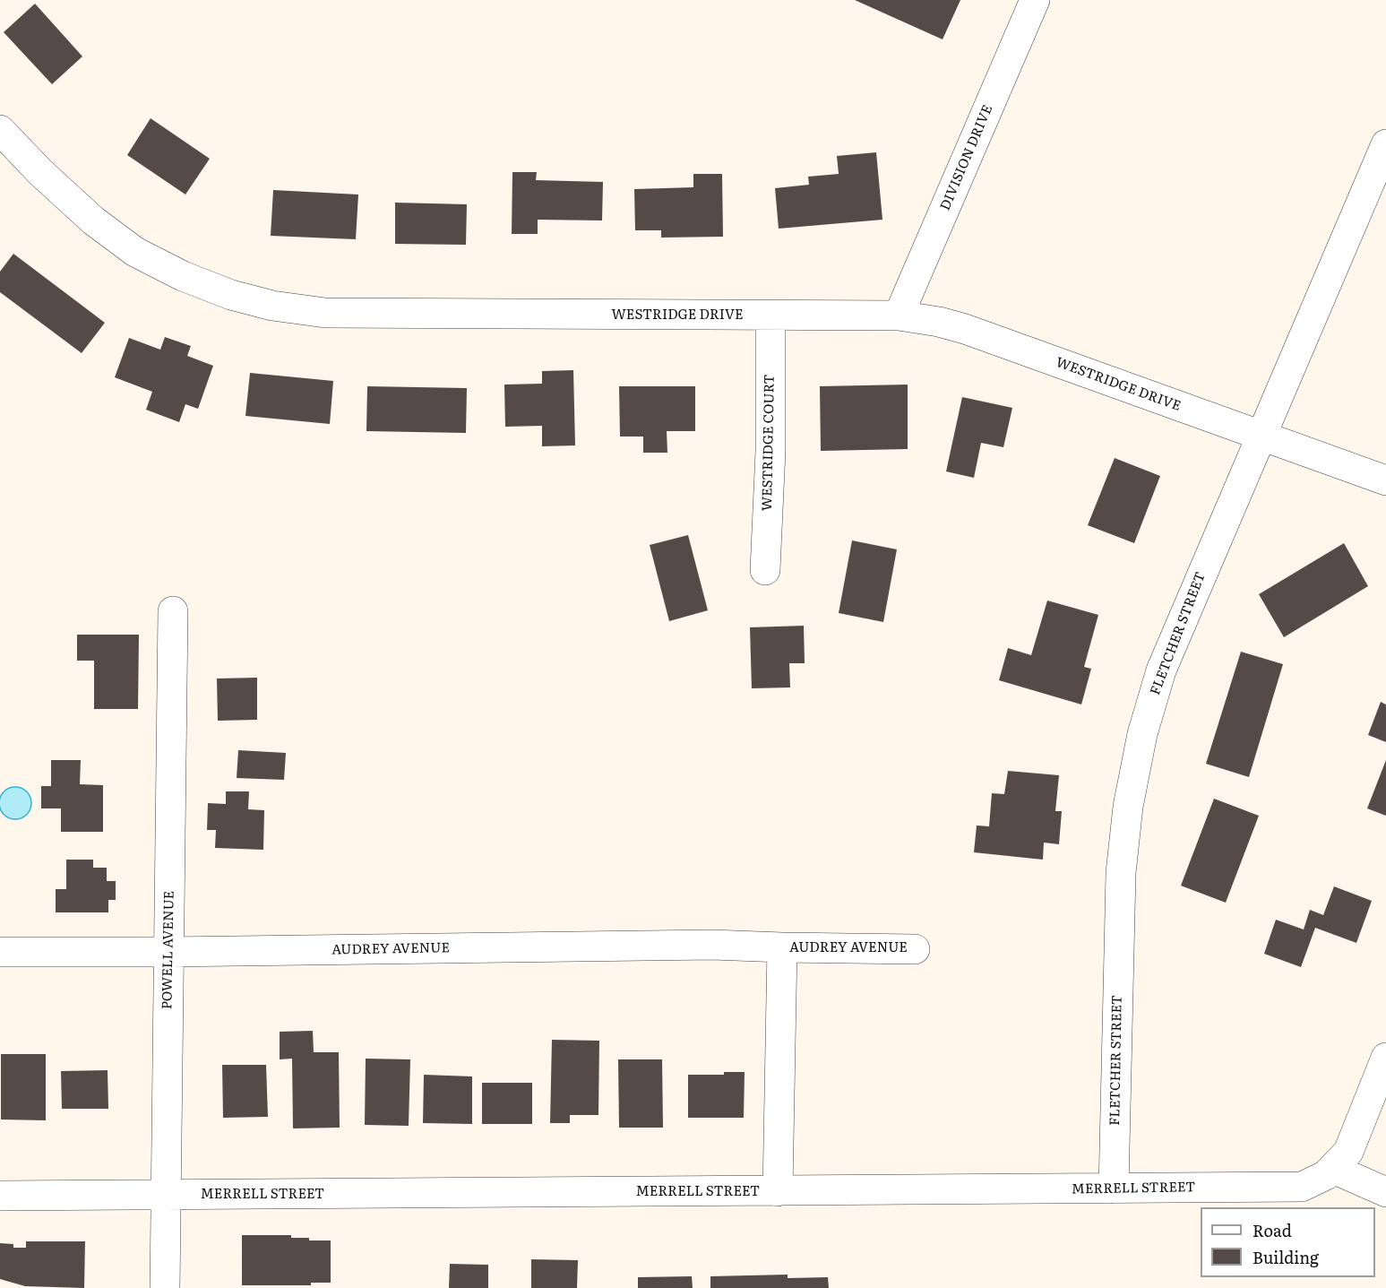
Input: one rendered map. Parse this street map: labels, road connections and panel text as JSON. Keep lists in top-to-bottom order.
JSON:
{
  "streets": {
    "street": [
      "DIVISION DRIVE",
      "WESTRIDGE DRIVE",
      "WESTRIDGE COURT",
      "FLETCHER STREET",
      "AUDREY AVENUE",
      "POWELL AVENUE",
      "MERRELL STREET"
    ]
  },
  "crossings": [
    ["DIVISION DRIVE", "WESTRIDGE DRIVE"],
    ["WESTRIDGE DRIVE", "WESTRIDGE COURT"],
    ["WESTRIDGE DRIVE", "FLETCHER STREET"],
    ["FLETCHER STREET", "MERRELL STREET"],
    ["AUDREY AVENUE", "POWELL AVENUE"],
    ["AUDREY AVENUE", "MERRELL STREET"],
    ["POWELL AVENUE", "MERRELL STREET"]
  ],
  "legend": ["Road", "Building"]
}
